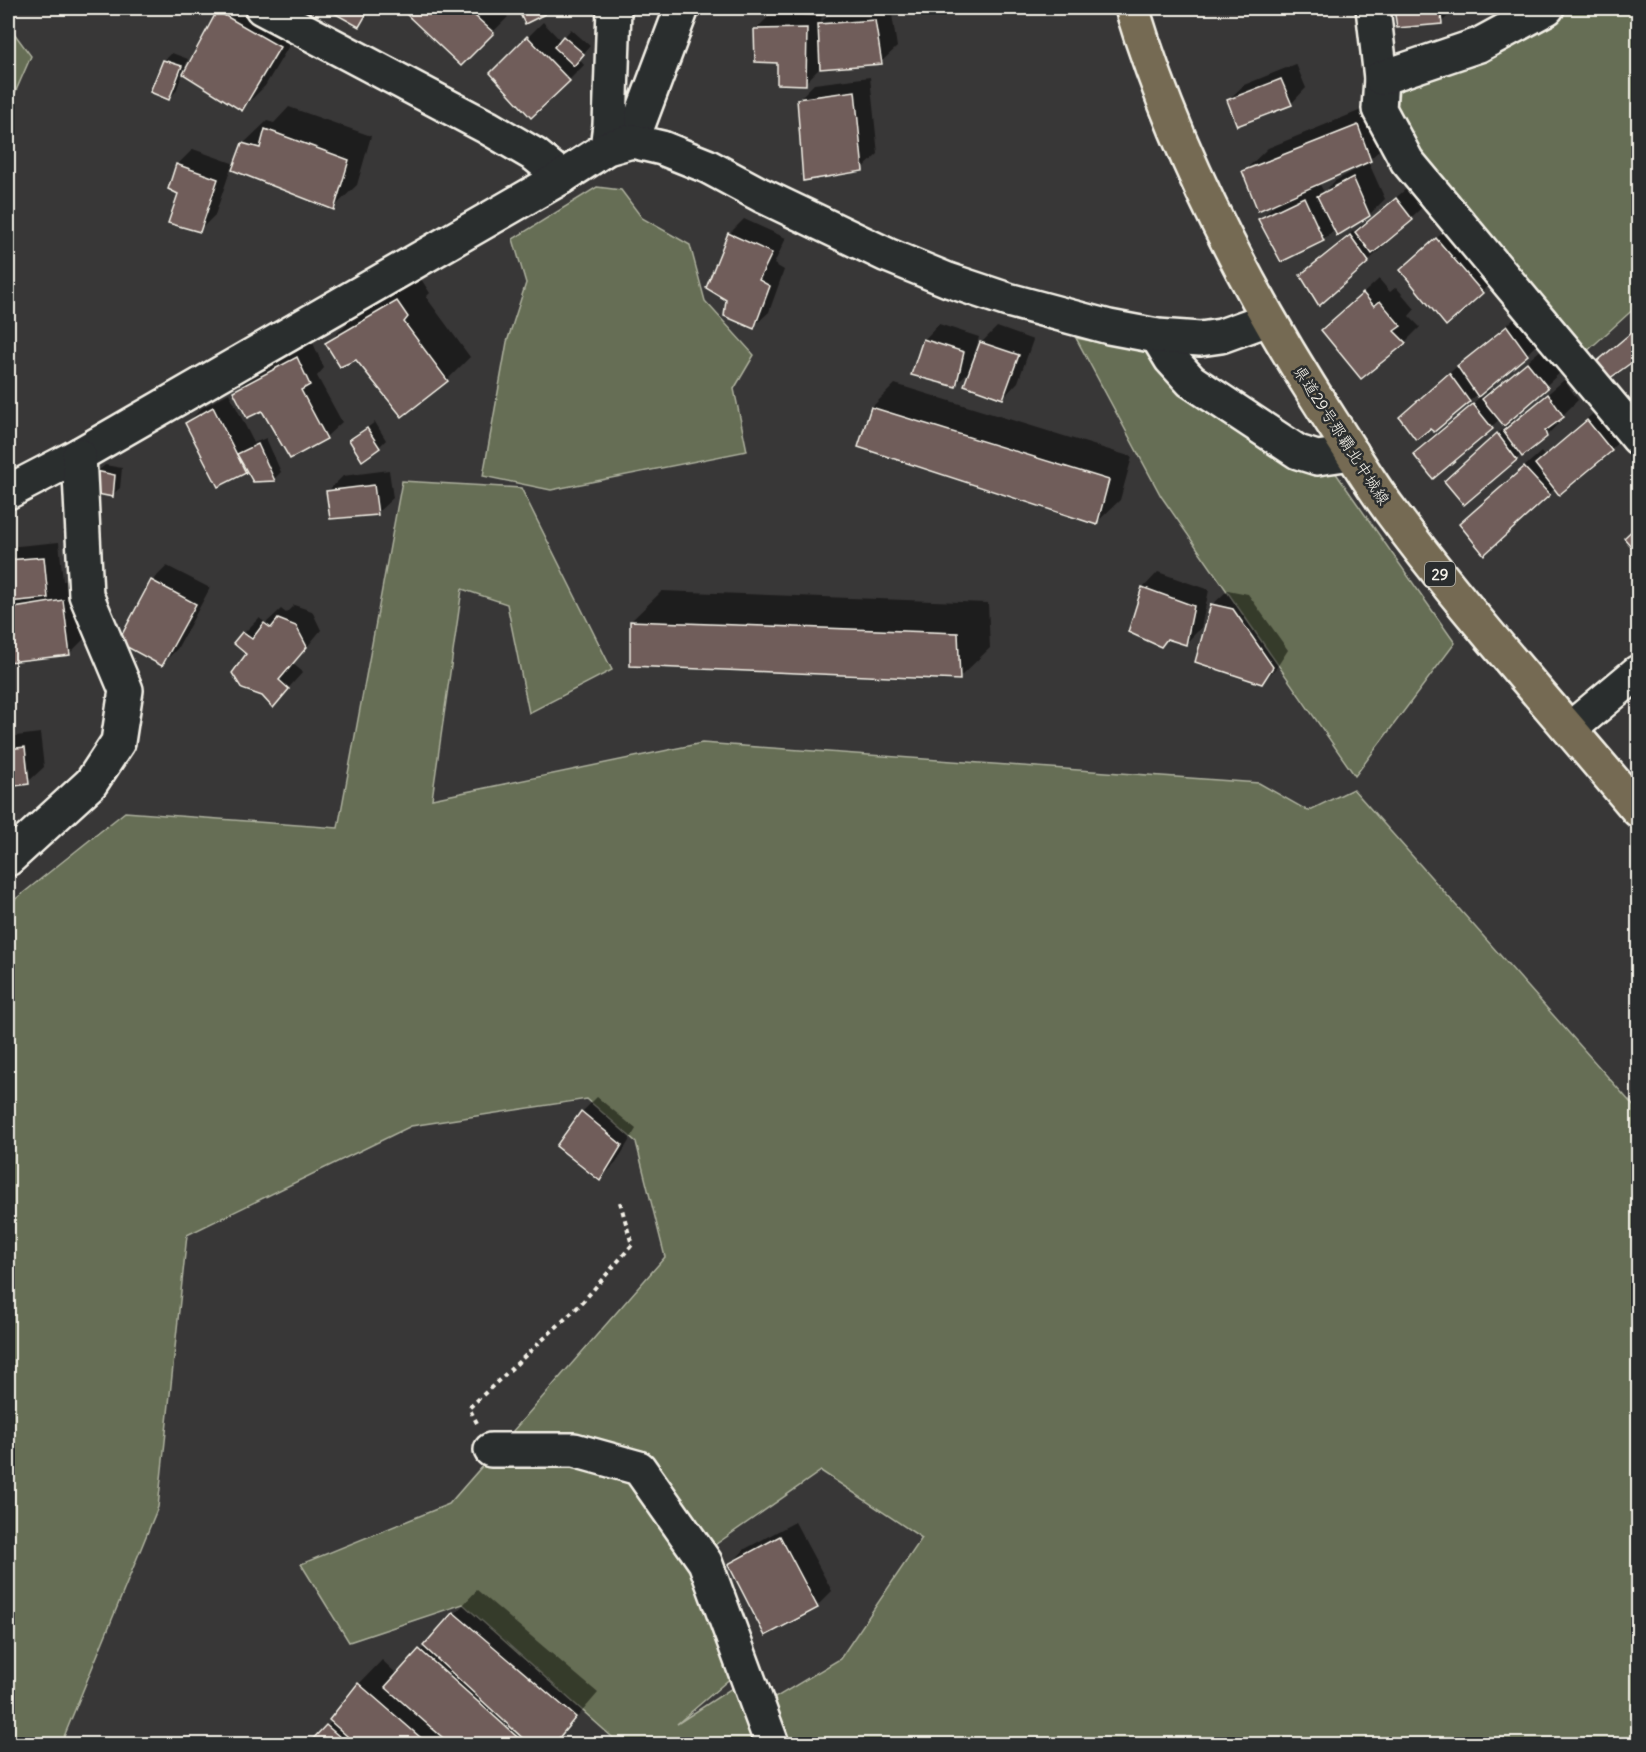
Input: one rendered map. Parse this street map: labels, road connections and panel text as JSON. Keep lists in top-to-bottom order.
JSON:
{
  "streets": {
    "main road": ["県道29号那覇北中城線", "29"]
  }
}
